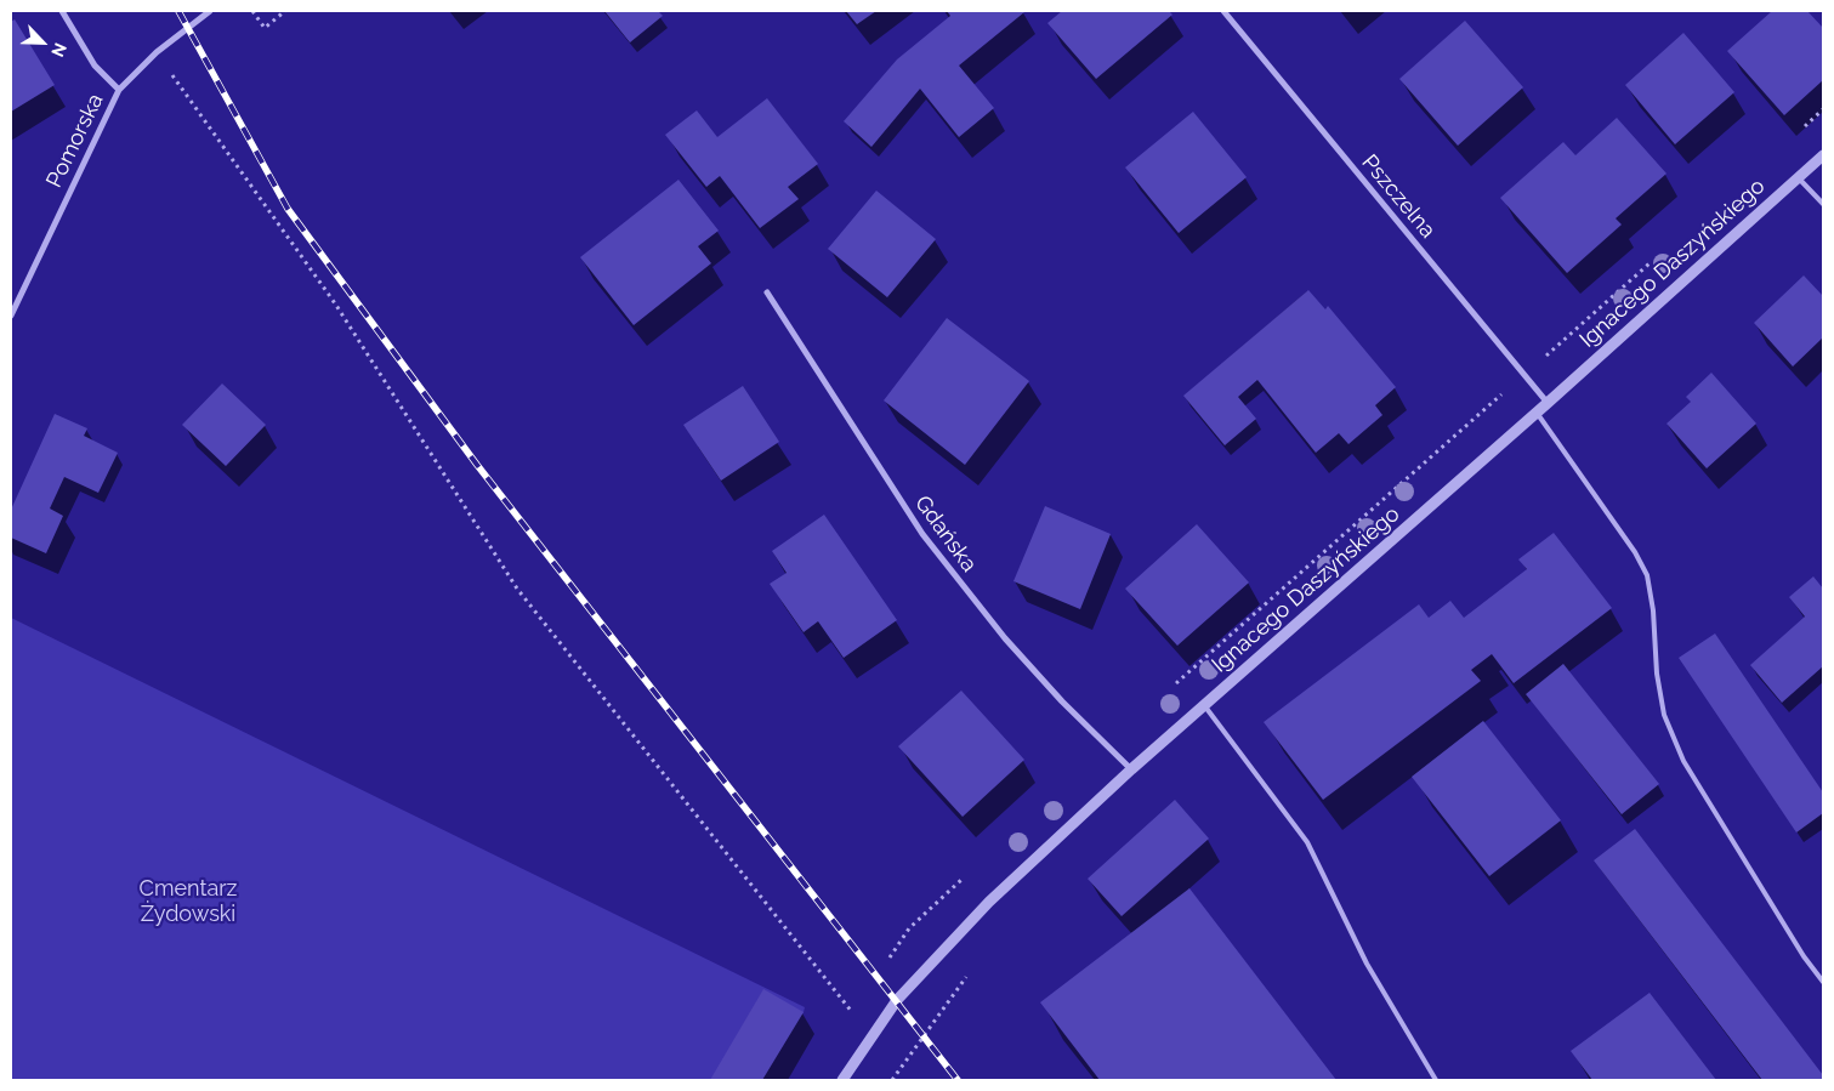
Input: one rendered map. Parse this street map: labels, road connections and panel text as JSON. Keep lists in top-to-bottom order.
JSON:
{
  "streets": {
    "street": [
      "Pomorska",
      "Pszczelna",
      "Ignacego Daszyńskiego",
      "Gdańska"
    ]
  },
  "crossings": [
    ["Pszczelna", "Ignacego Daszyńskiego"],
    ["Ignacego Daszyńskiego", "Gdańska"]
  ],
  "parks": ["Cmentarz Żydowski"],
  "north": "bottom right"
}
